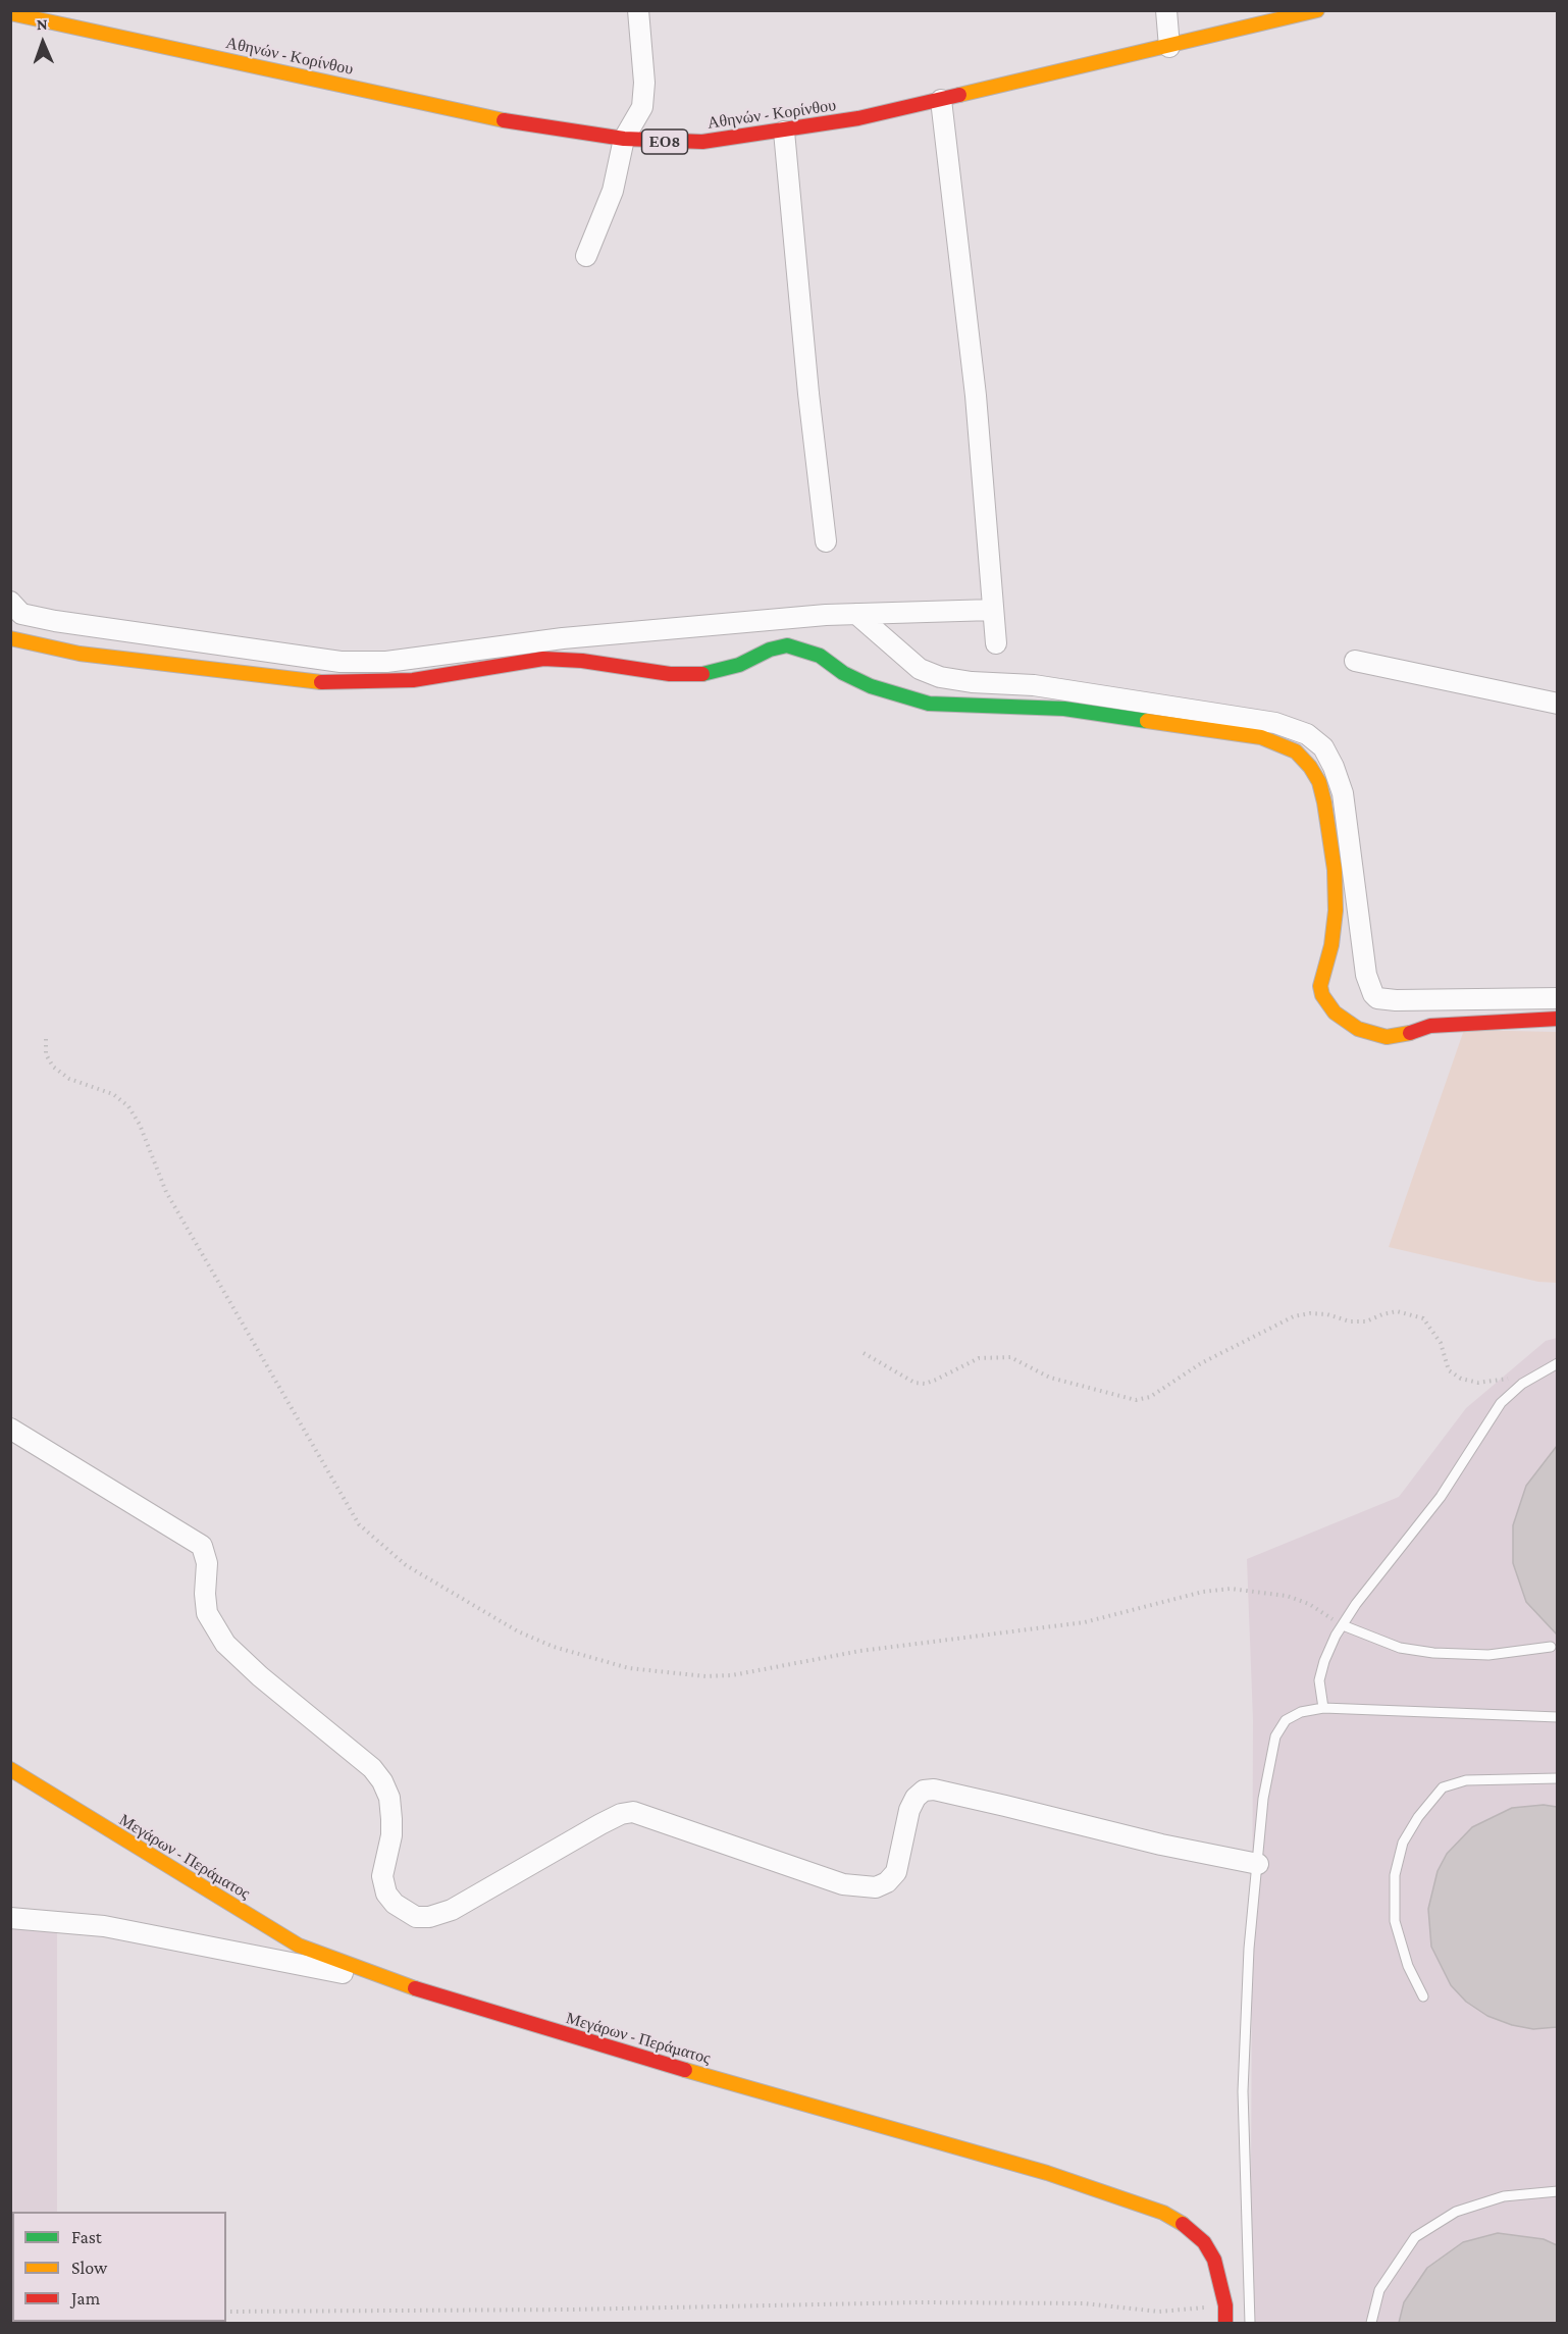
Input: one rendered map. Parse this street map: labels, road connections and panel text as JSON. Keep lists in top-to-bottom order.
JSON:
{
  "streets": {
    "main road": ["Αθηνών - Κορίνθου", "ΕΟ8", "Μεγάρων - Περάματος"]
  },
  "legend": ["Fast", "Slow", "Jam"],
  "north": "top"
}
